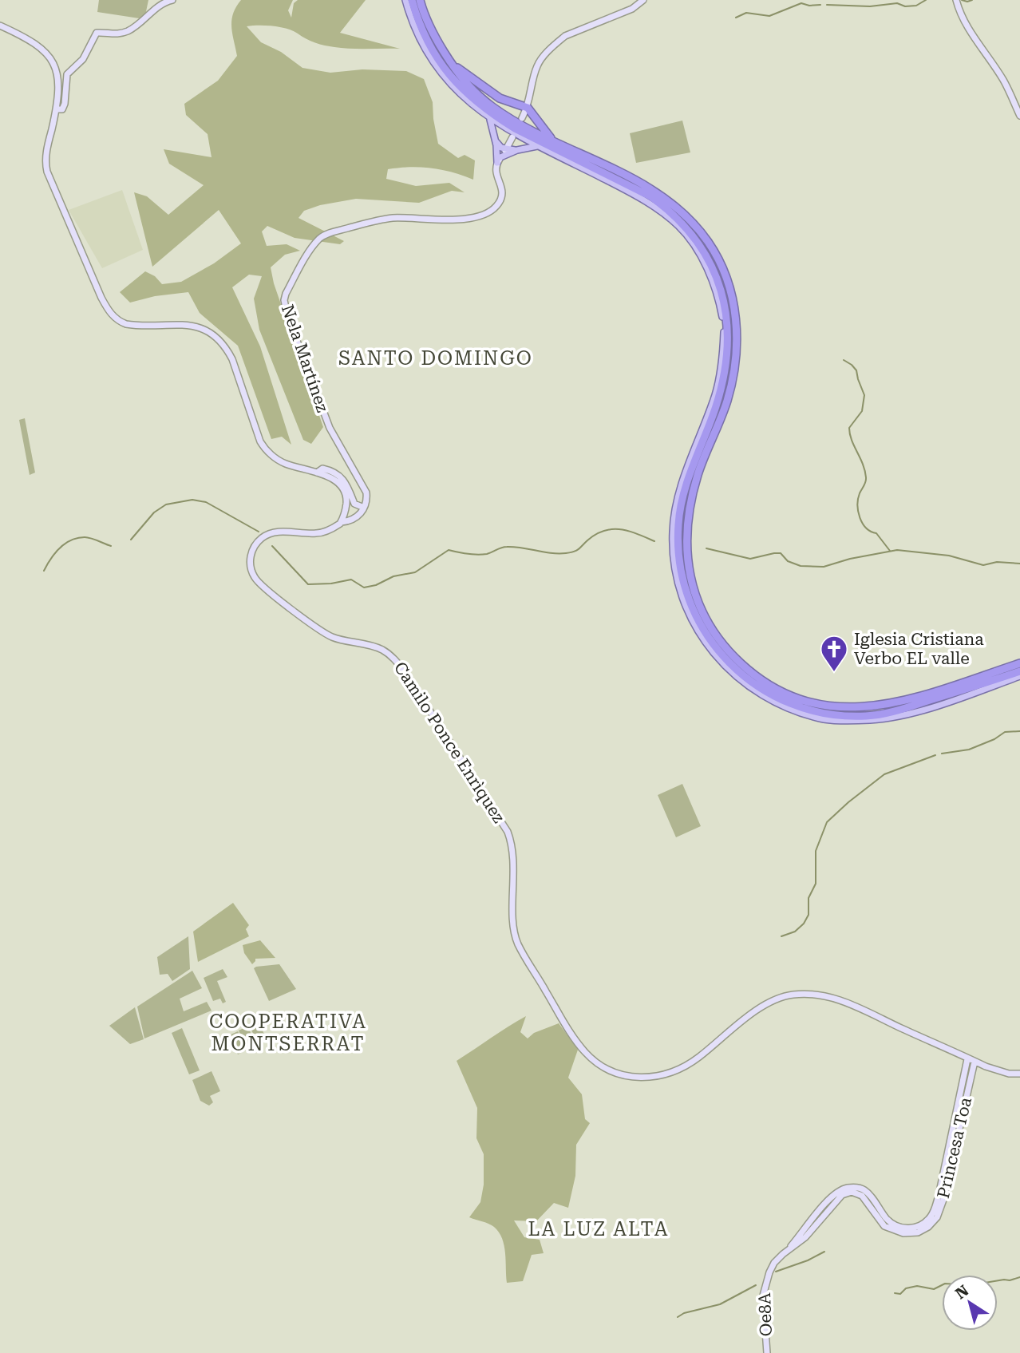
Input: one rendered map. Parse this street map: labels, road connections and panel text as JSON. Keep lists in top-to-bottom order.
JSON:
{
  "streets": {
    "main road": [
      "Nela Martínez",
      "Camilo Ponce Enrìquez",
      "Princesa Toa",
      "Oe8A"
    ]
  },
  "crossings": [
    ["Camilo Ponce Enrìquez", "Princesa Toa"],
    ["Princesa Toa", "Oe8A"]
  ],
  "districts": ["SANTO DOMINGO", "COOPERATIVA MONTSERRAT", "LA LUZ ALTA"],
  "places": {
    "church": ["Iglesia Cristiana Verbo EL valle"]
  },
  "north": "top left"
}
